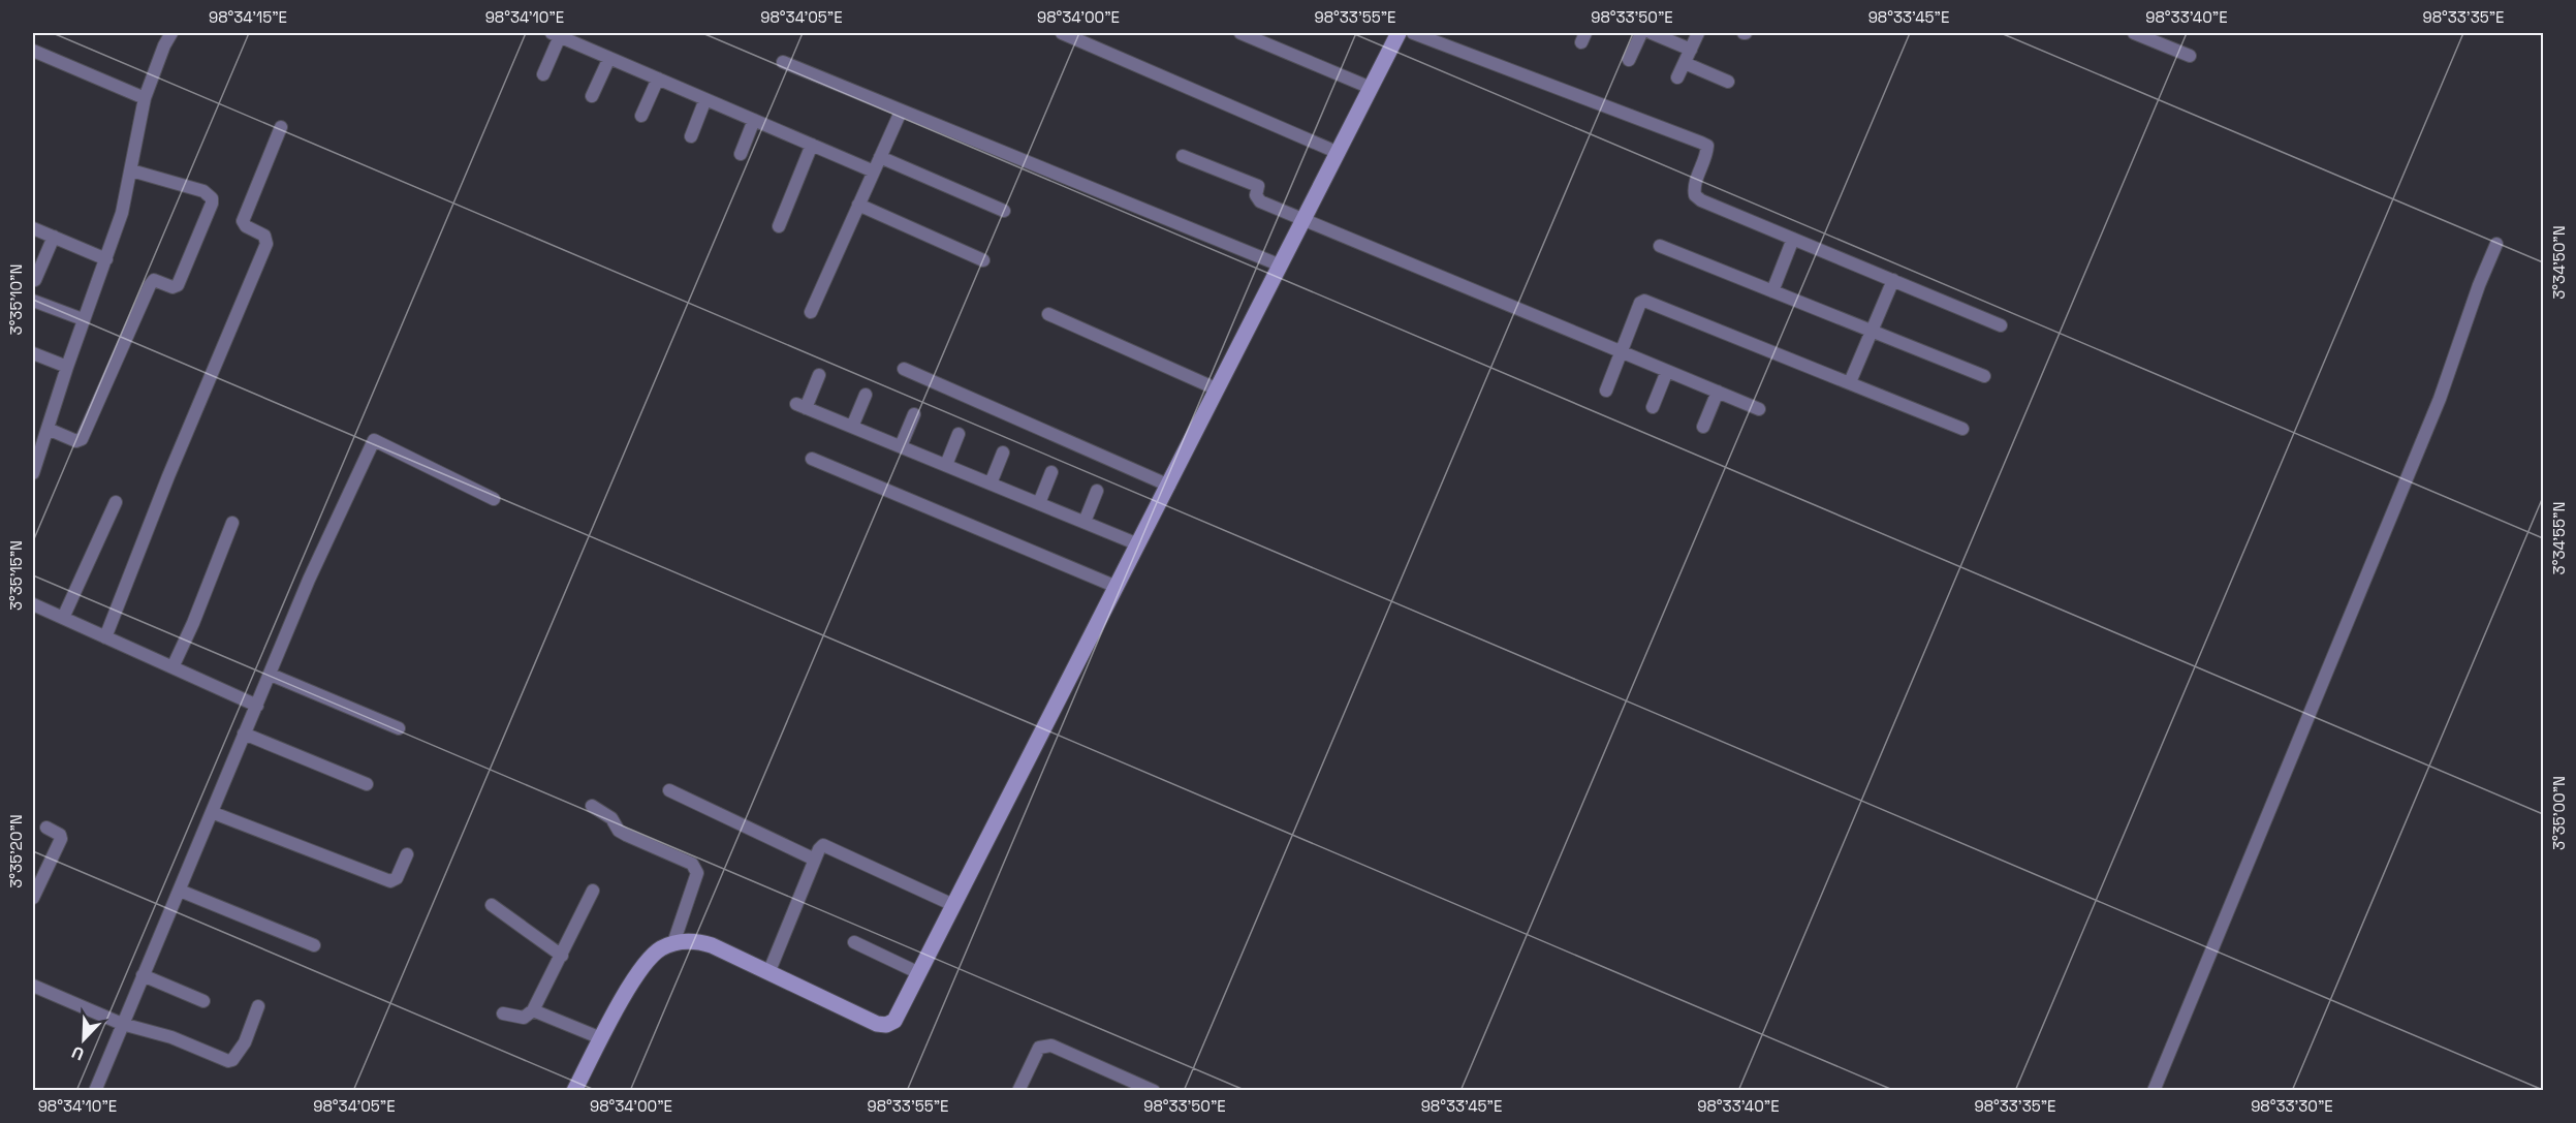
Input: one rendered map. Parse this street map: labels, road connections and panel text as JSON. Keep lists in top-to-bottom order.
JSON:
{
  "north": "bottom left",
  "coordinates": [
    "98°34'15\"E",
    "98°34'10\"E",
    "98°34'05\"E",
    "98°34'00\"E",
    "98°33'55\"E",
    "98°33'50\"E",
    "98°33'45\"E",
    "98°33'40\"E",
    "98°33'35\"E",
    "3°34'50\"N",
    "3°35'10\"N",
    "3°34'55\"N",
    "3°35'15\"N",
    "3°35'00\"N",
    "3°35'20\"N",
    "98°33'30\"E"
  ]
}
